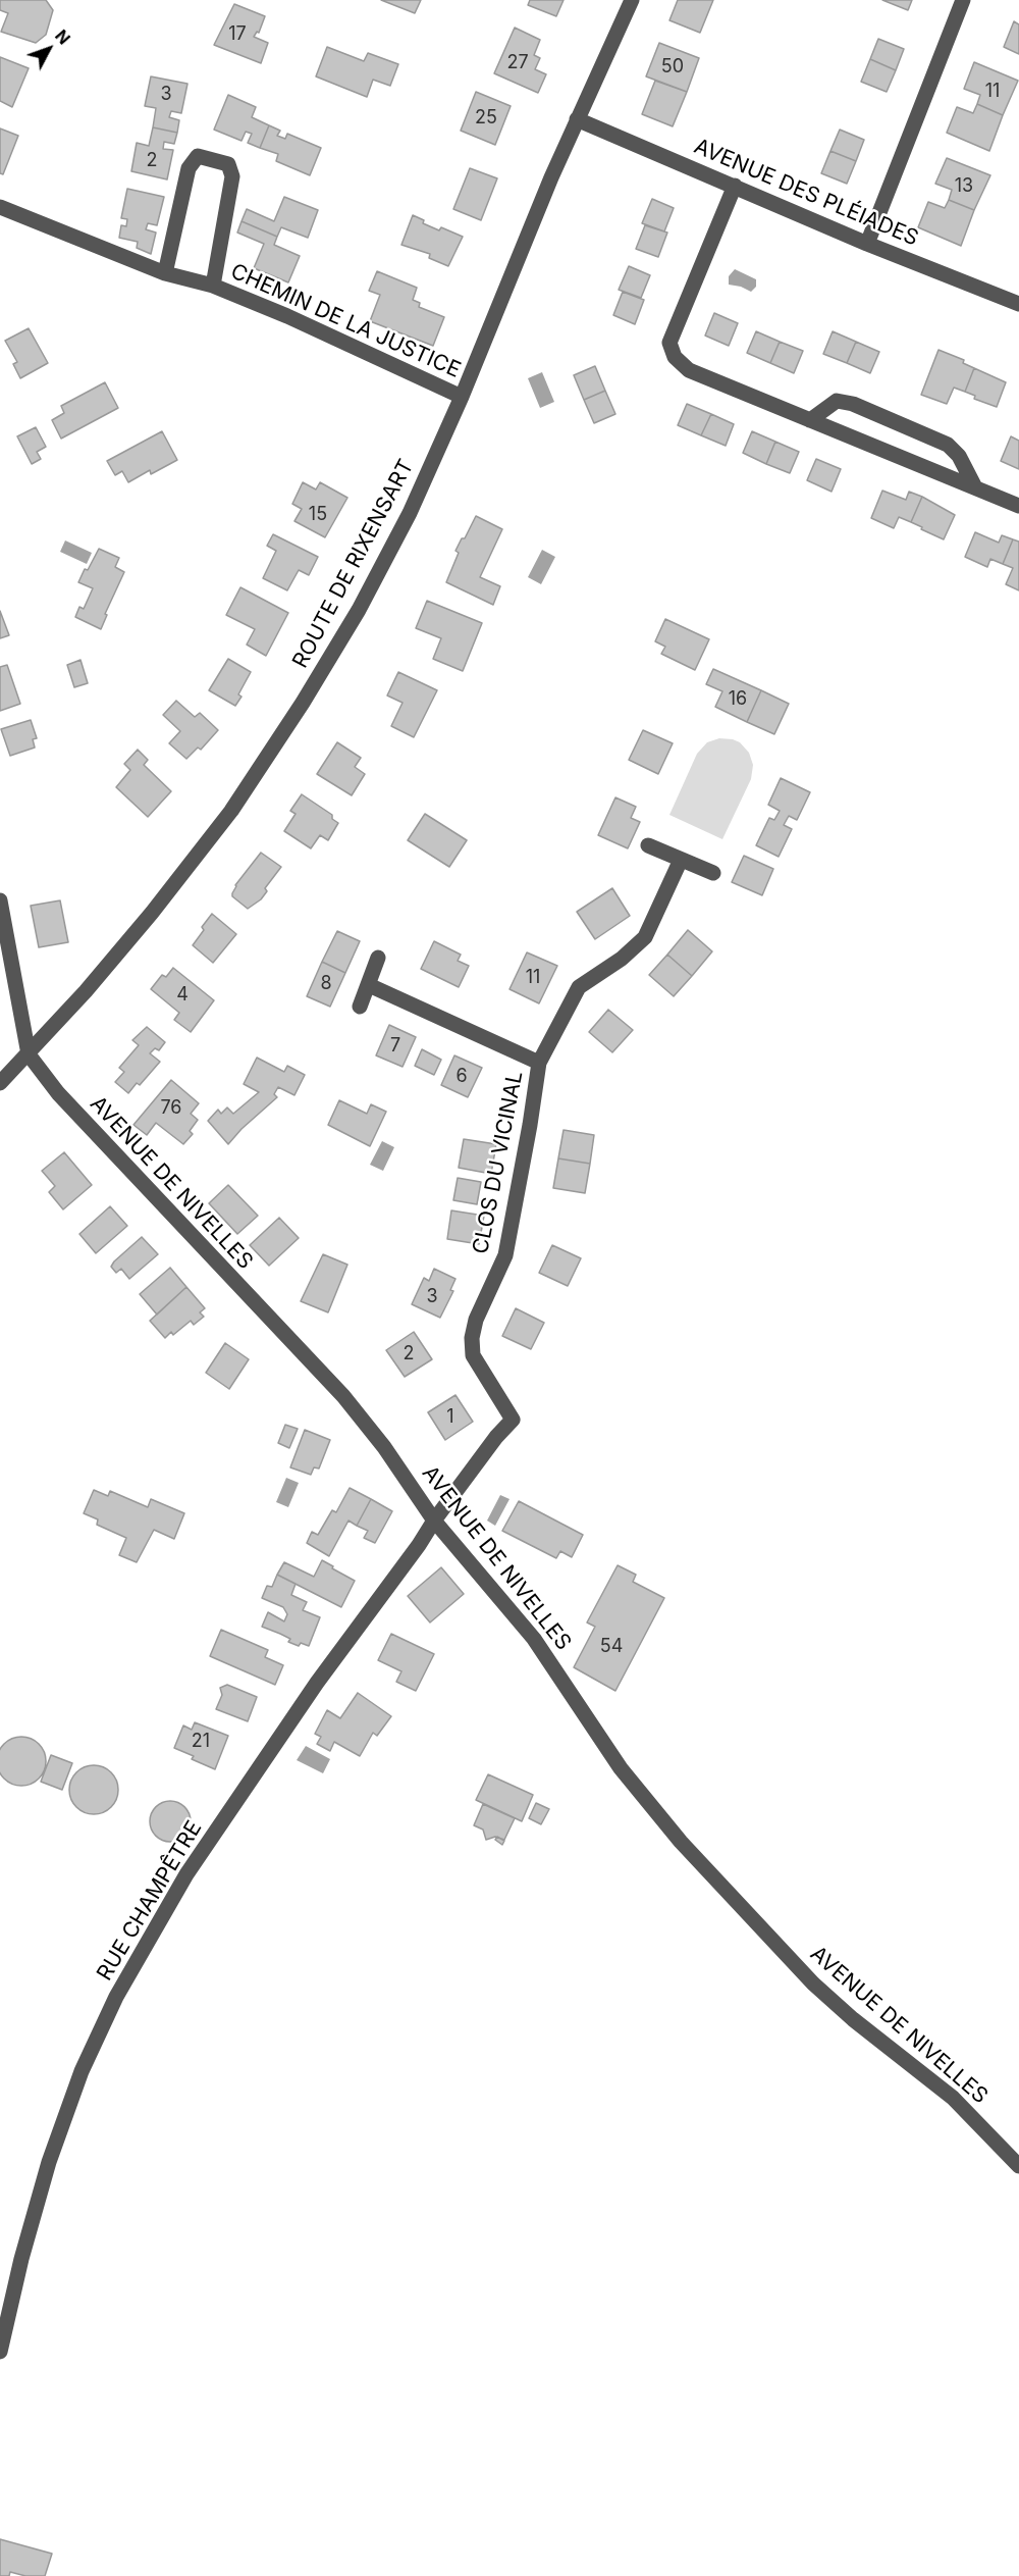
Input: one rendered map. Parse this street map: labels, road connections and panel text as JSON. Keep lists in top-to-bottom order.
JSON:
{
  "streets": {
    "street": [
      "AVENUE DES PLÉIADES",
      "CHEMIN DE LA JUSTICE",
      "ROUTE DE RIXENSART",
      "CLOS DU VICINAL",
      "AVENUE DE NIVELLES",
      "RUE CHAMPÊTRE"
    ]
  },
  "crossings": [
    ["AVENUE DES PLÉIADES", "ROUTE DE RIXENSART"],
    ["CHEMIN DE LA JUSTICE", "ROUTE DE RIXENSART"],
    ["ROUTE DE RIXENSART", "AVENUE DE NIVELLES"],
    ["CLOS DU VICINAL", "AVENUE DE NIVELLES"],
    ["CLOS DU VICINAL", "RUE CHAMPÊTRE"],
    ["AVENUE DE NIVELLES", "RUE CHAMPÊTRE"]
  ],
  "house_numbers": [
    "17",
    "27",
    "50",
    "11",
    "3",
    "25",
    "2",
    "13",
    "15",
    "16",
    "11",
    "8",
    "4",
    "7",
    "6",
    "76",
    "3",
    "2",
    "1",
    "54",
    "21"
  ],
  "north": "top right"
}
